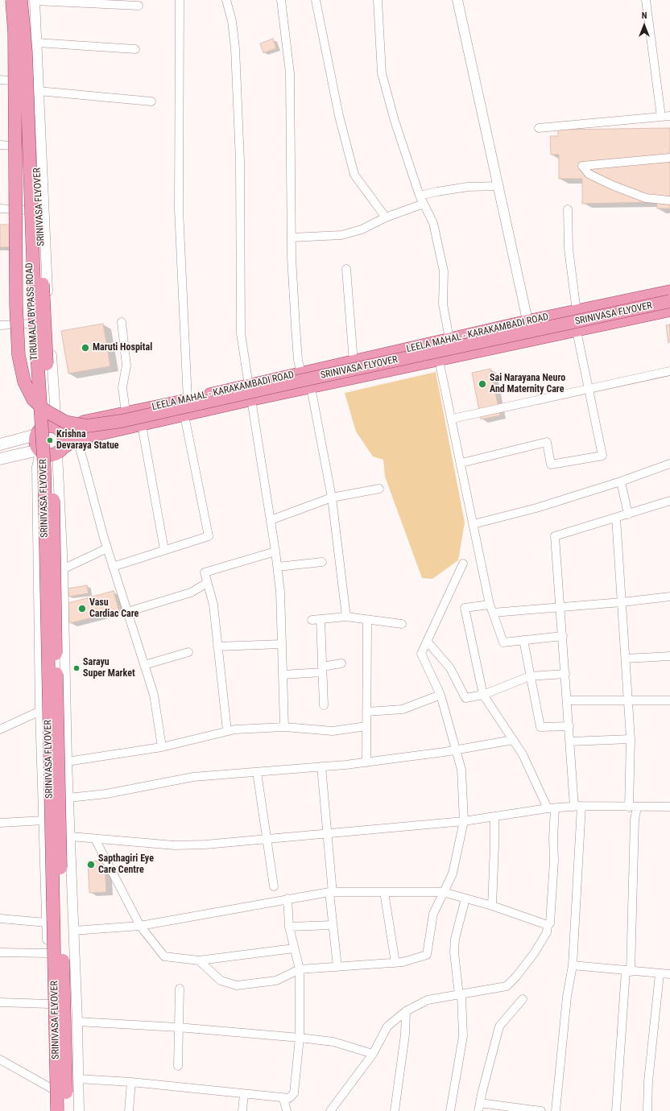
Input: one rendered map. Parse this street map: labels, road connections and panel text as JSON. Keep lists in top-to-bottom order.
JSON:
{
  "streets": {
    "main road": ["SRINIVASA FLYOVER", "LEELA MAHAL - KARAKAMBADI ROAD"],
    "street": ["TIRUMALA BYPASS ROAD"]
  },
  "crossings": [
    ["SRINIVASA FLYOVER", "TIRUMALA BYPASS ROAD"],
    ["TIRUMALA BYPASS ROAD", "LEELA MAHAL - KARAKAMBADI ROAD"]
  ],
  "places": [
    "Maruti Hospital",
    "Sai Narayana Neuro And Maternity Care",
    "Krishna Devaraya Statue",
    "Vasu Cardiac Care",
    "Sarayu Super Market",
    "Sapthagiri Eye Care Centre"
  ],
  "north": "top"
}
